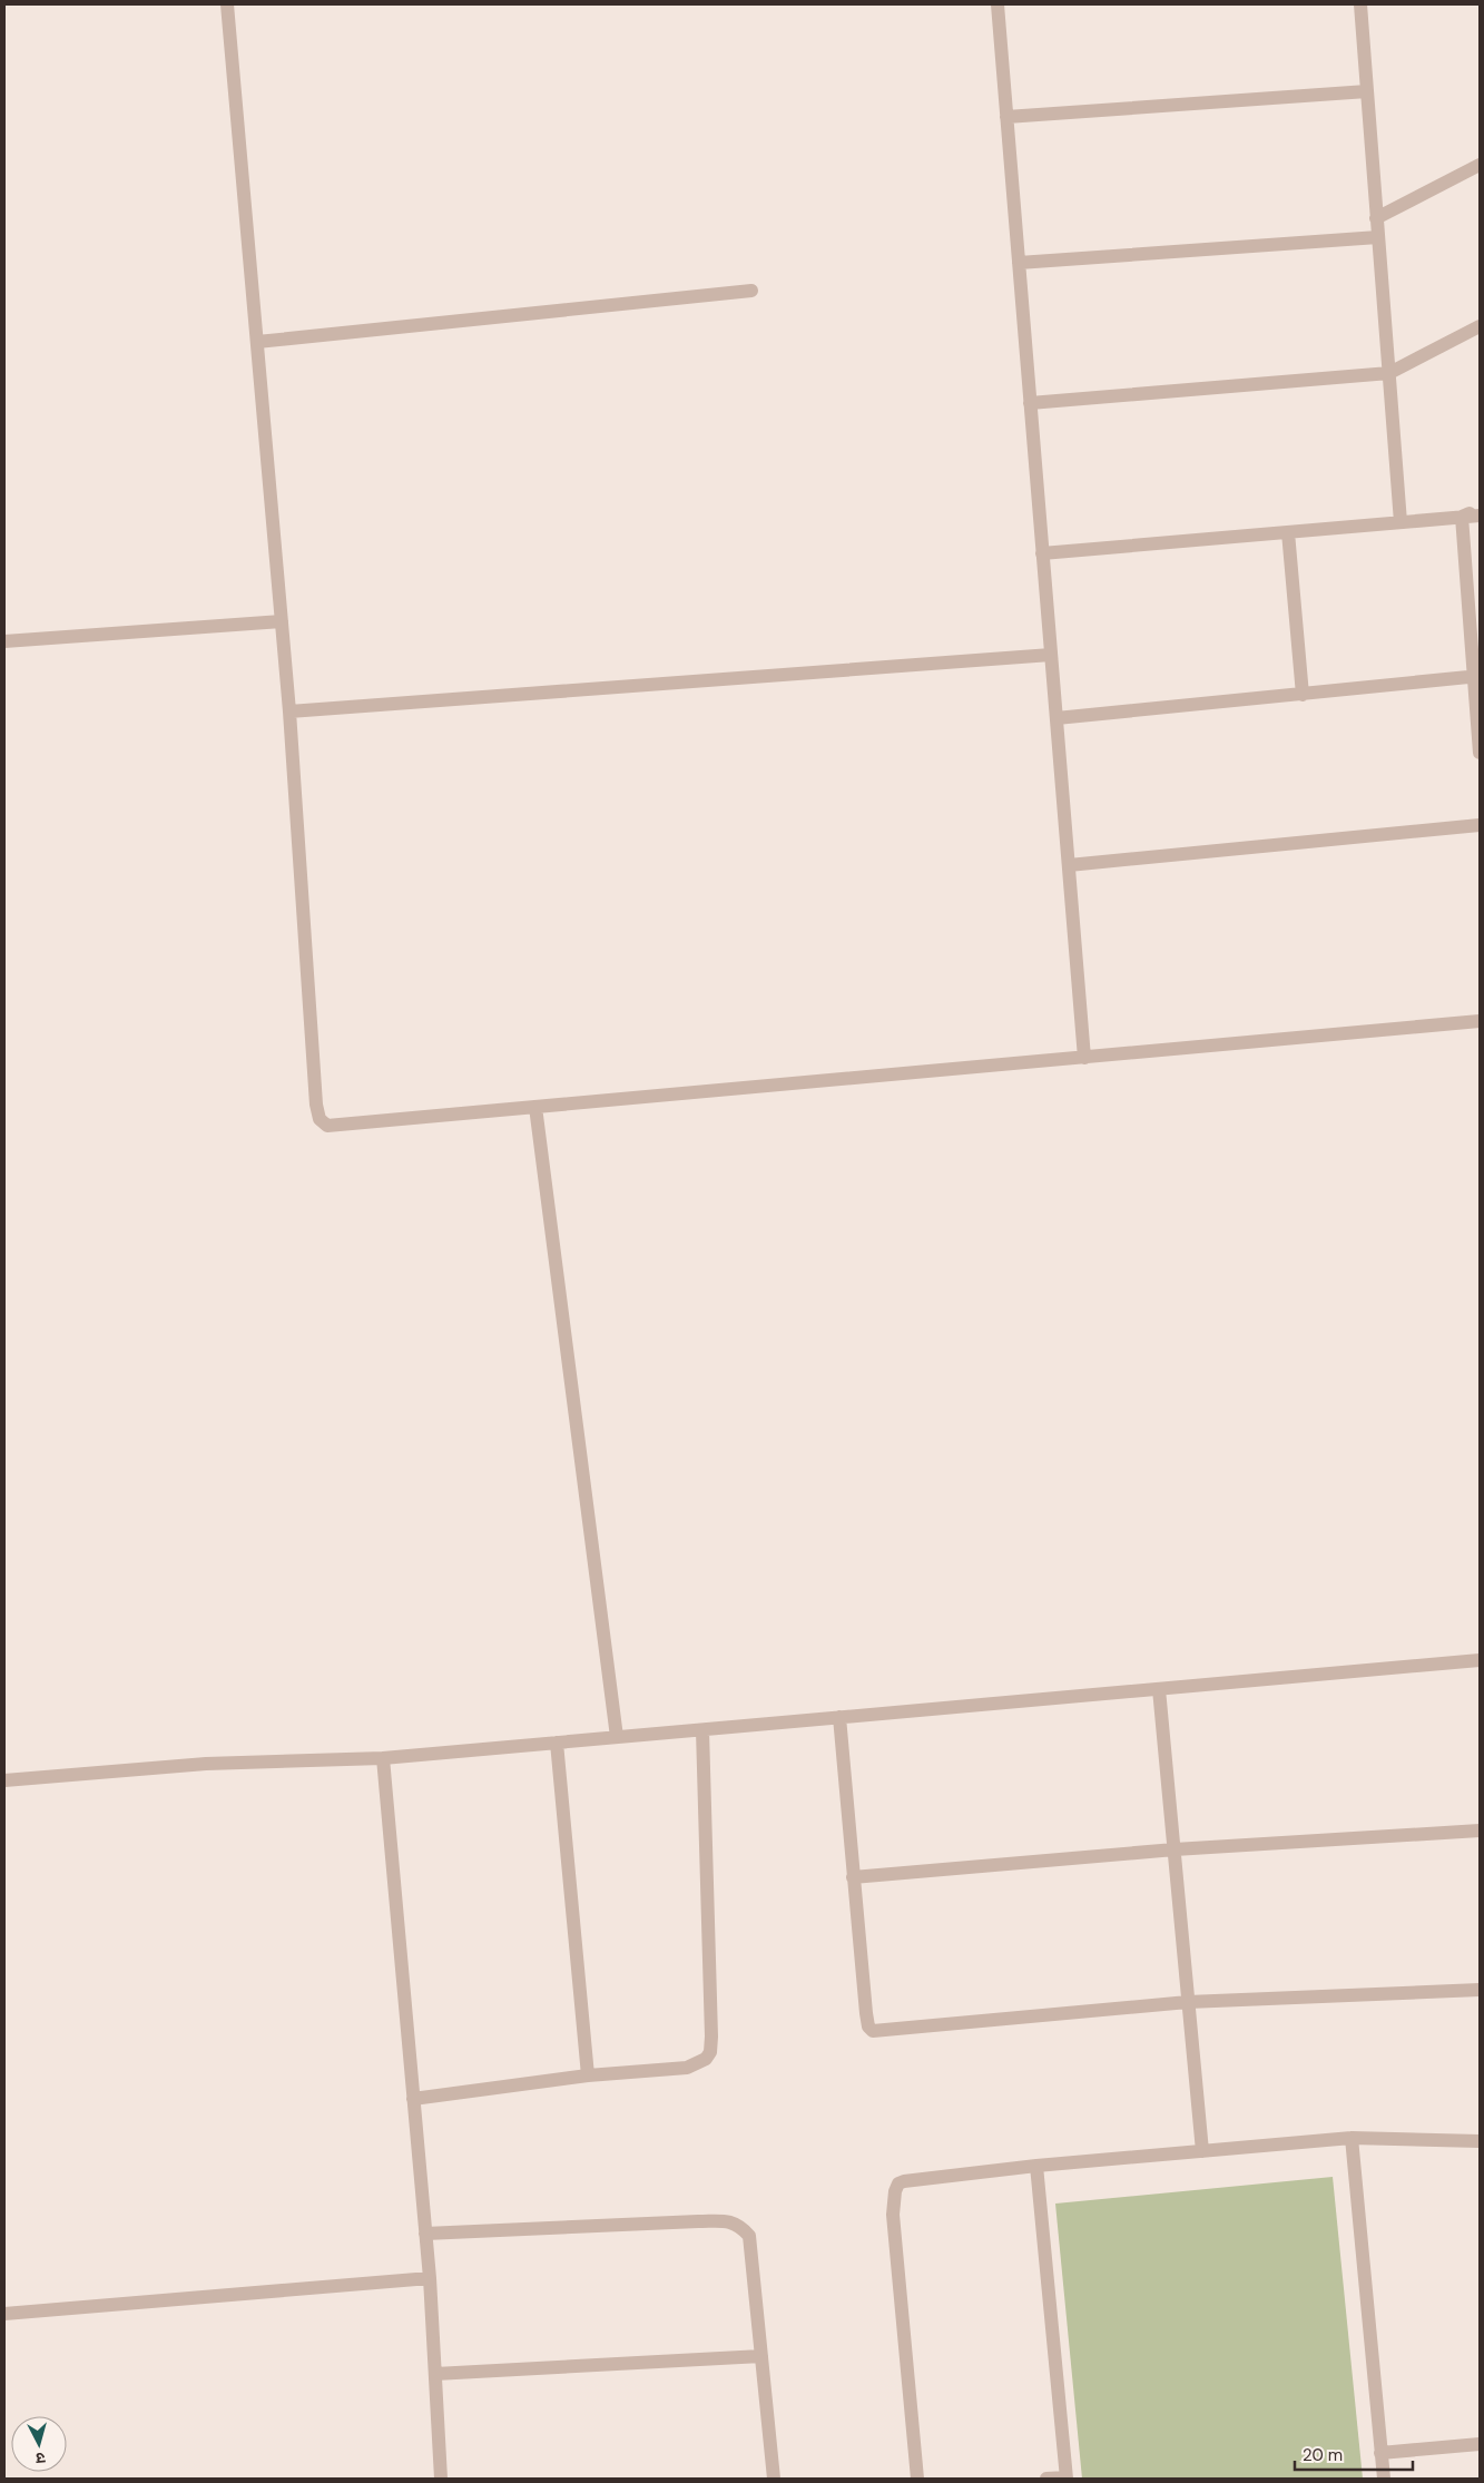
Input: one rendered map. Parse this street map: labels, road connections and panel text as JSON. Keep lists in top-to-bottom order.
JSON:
{
  "scale_bar": "20 m",
  "north": "bottom"
}
